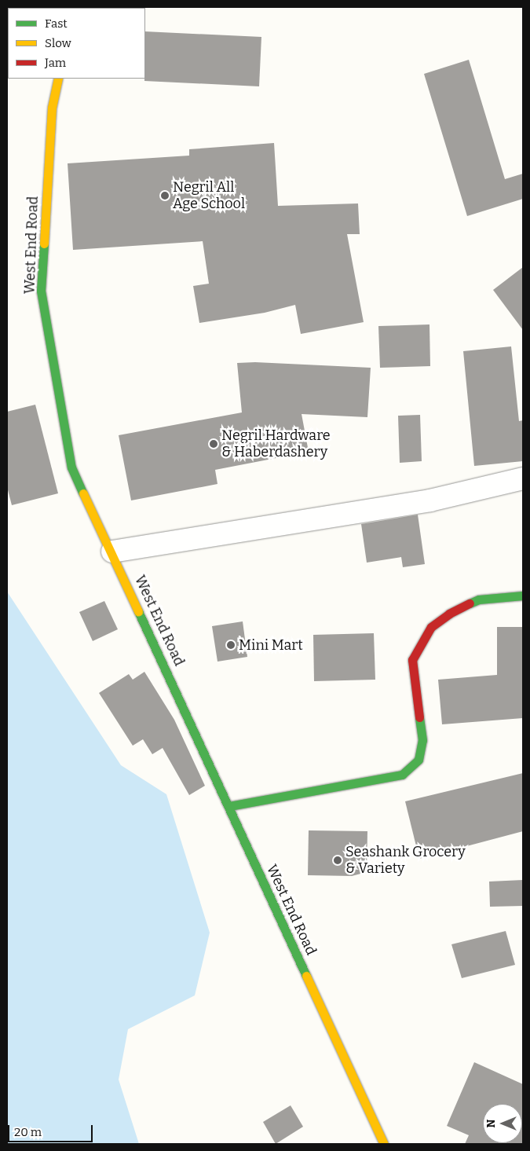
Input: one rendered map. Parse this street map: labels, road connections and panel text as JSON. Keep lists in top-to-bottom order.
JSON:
{
  "streets": {
    "main road": ["West End Road"]
  },
  "places": [
    "Negril All Age School",
    "Negril Hardware & Haberdashery",
    "Mini Mart",
    "Seashank Grocery & Variety"
  ],
  "legend": ["Fast", "Slow", "Jam"],
  "scale_bar": "20 m",
  "north": "left"
}
